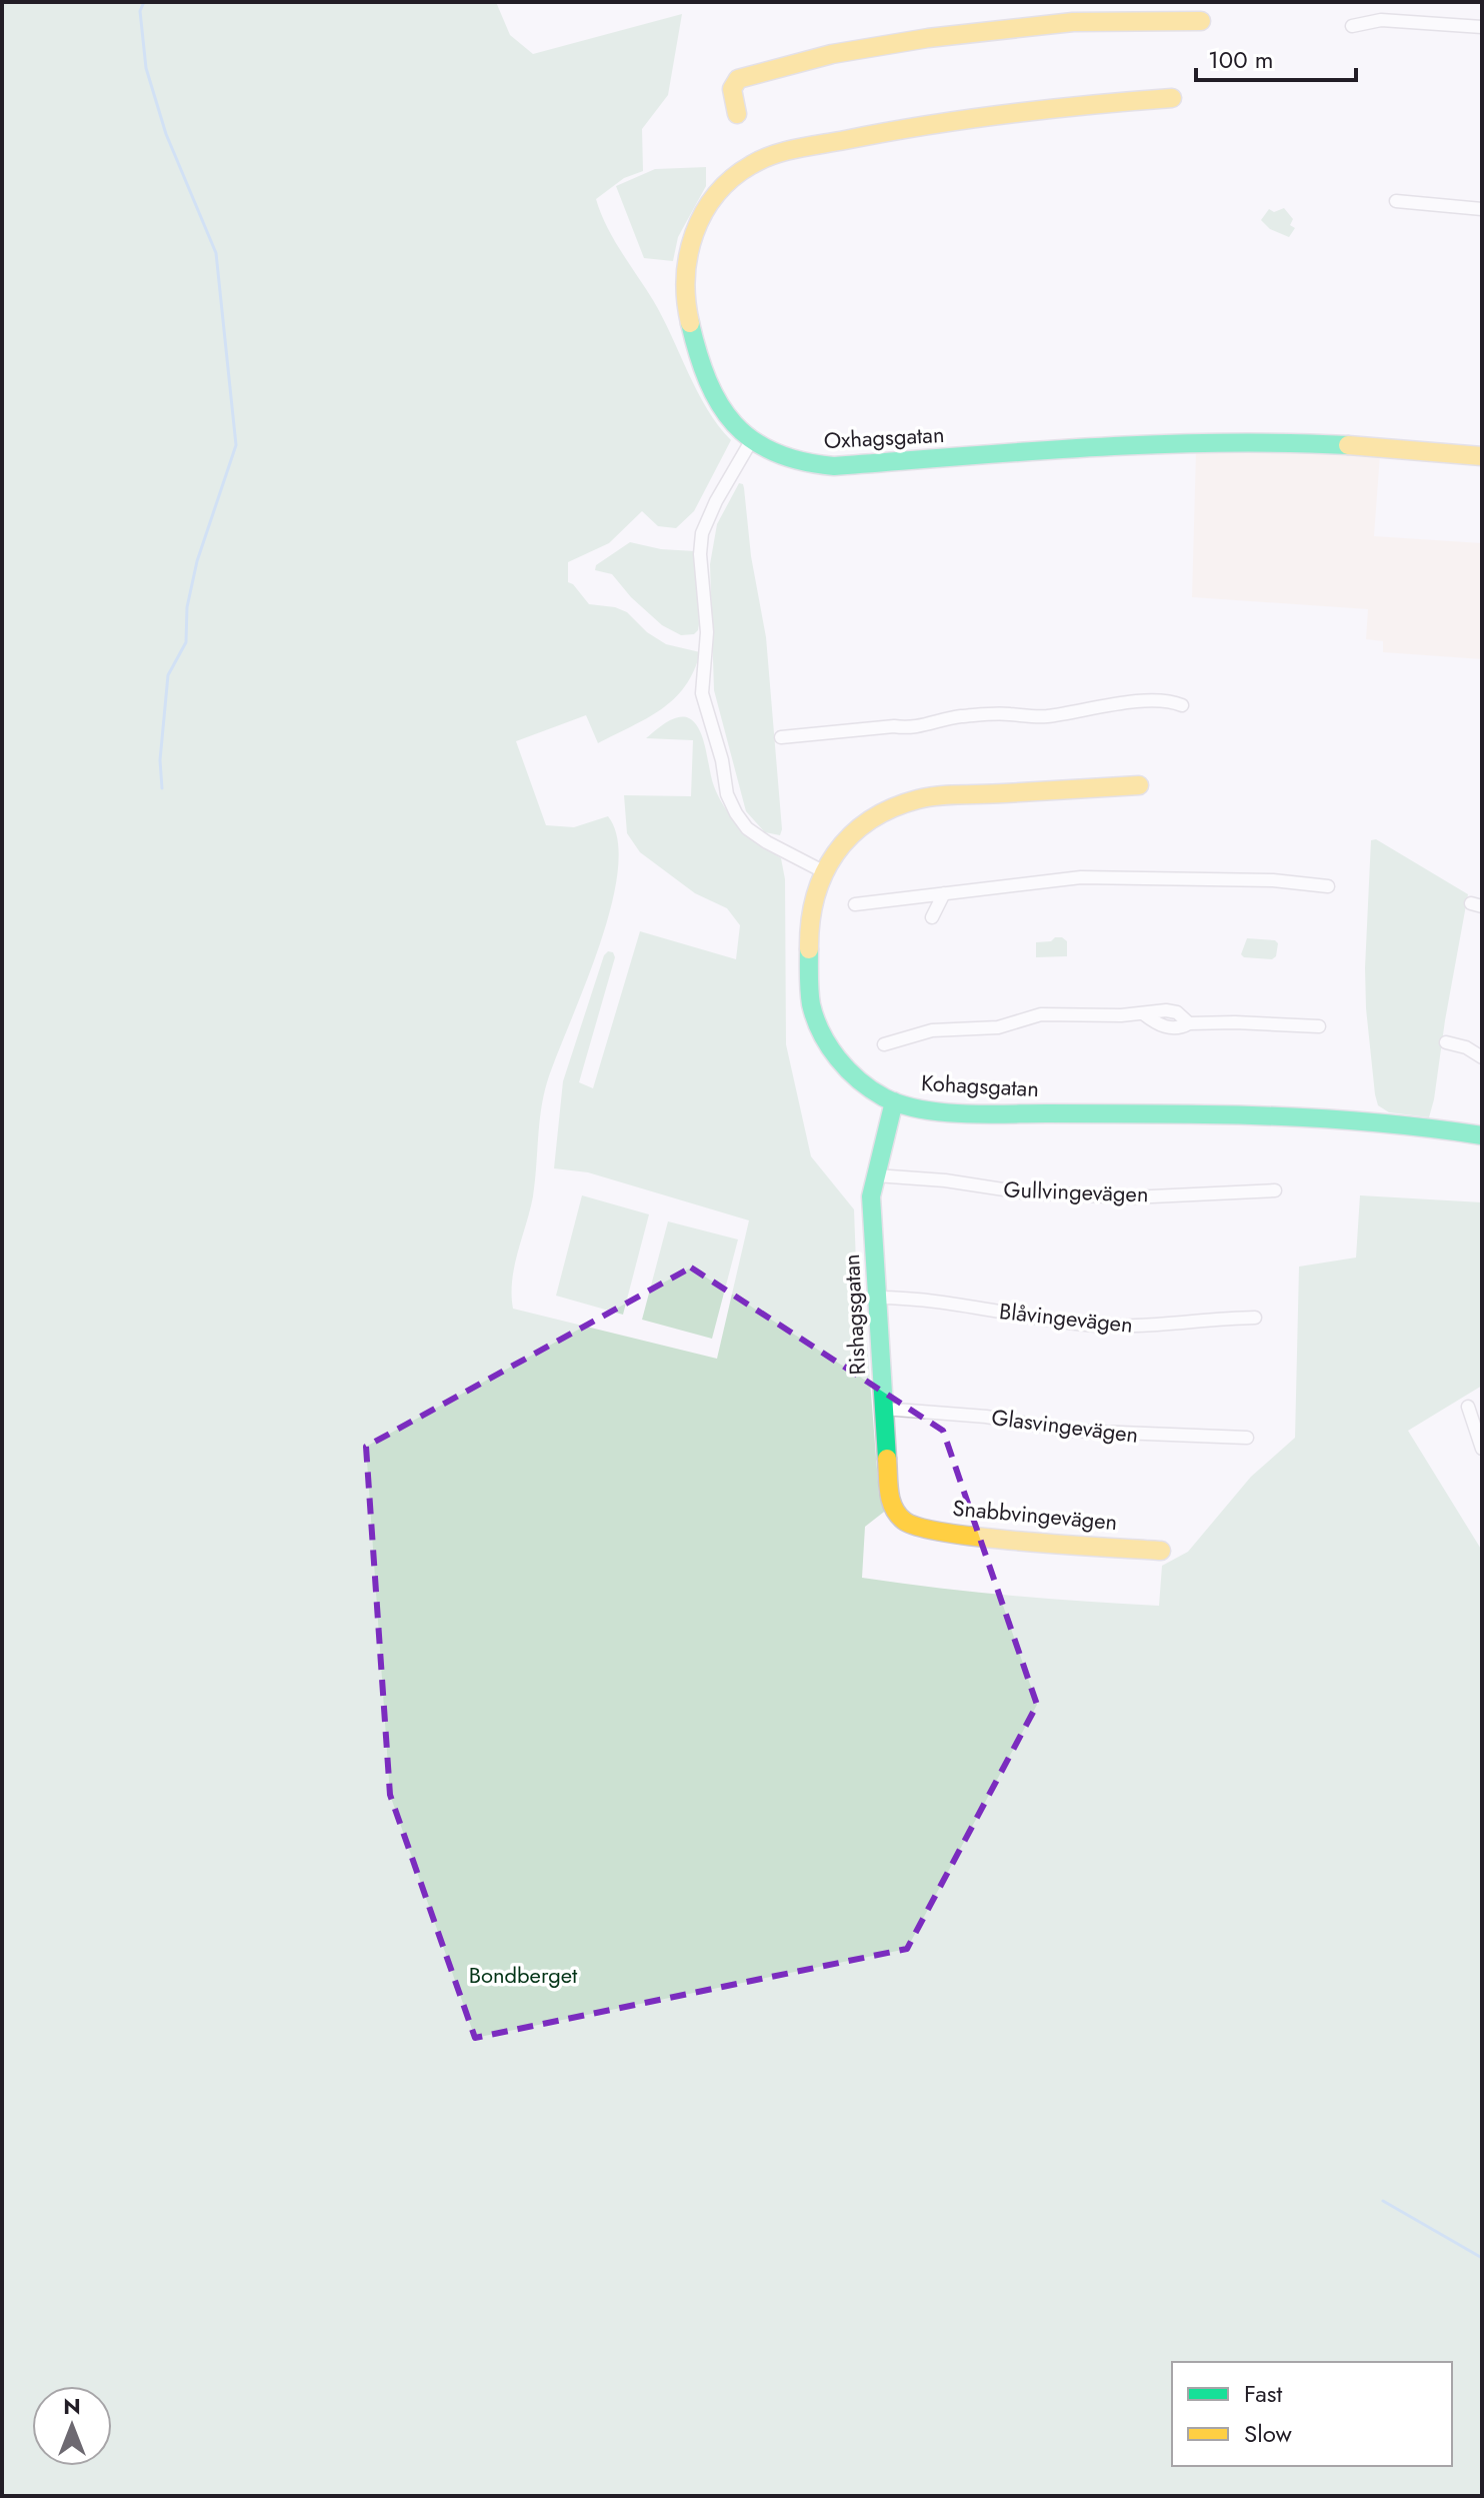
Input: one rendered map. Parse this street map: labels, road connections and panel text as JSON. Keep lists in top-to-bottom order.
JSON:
{
  "streets": {
    "street": [
      "Oxhagsgatan",
      "Kohagsgatan",
      "Gullvingevägen",
      "Rishagsgatan",
      "Blåvingevägen",
      "Glasvingevägen",
      "Snabbvingevägen"
    ]
  },
  "crossings": [
    ["Kohagsgatan", "Rishagsgatan"],
    ["Gullvingevägen", "Rishagsgatan"],
    ["Rishagsgatan", "Blåvingevägen"],
    ["Rishagsgatan", "Glasvingevägen"],
    ["Rishagsgatan", "Snabbvingevägen"]
  ],
  "parks": ["Bondberget"],
  "legend": ["Fast", "Slow"],
  "scale_bar": "100 m",
  "north": "top"
}
